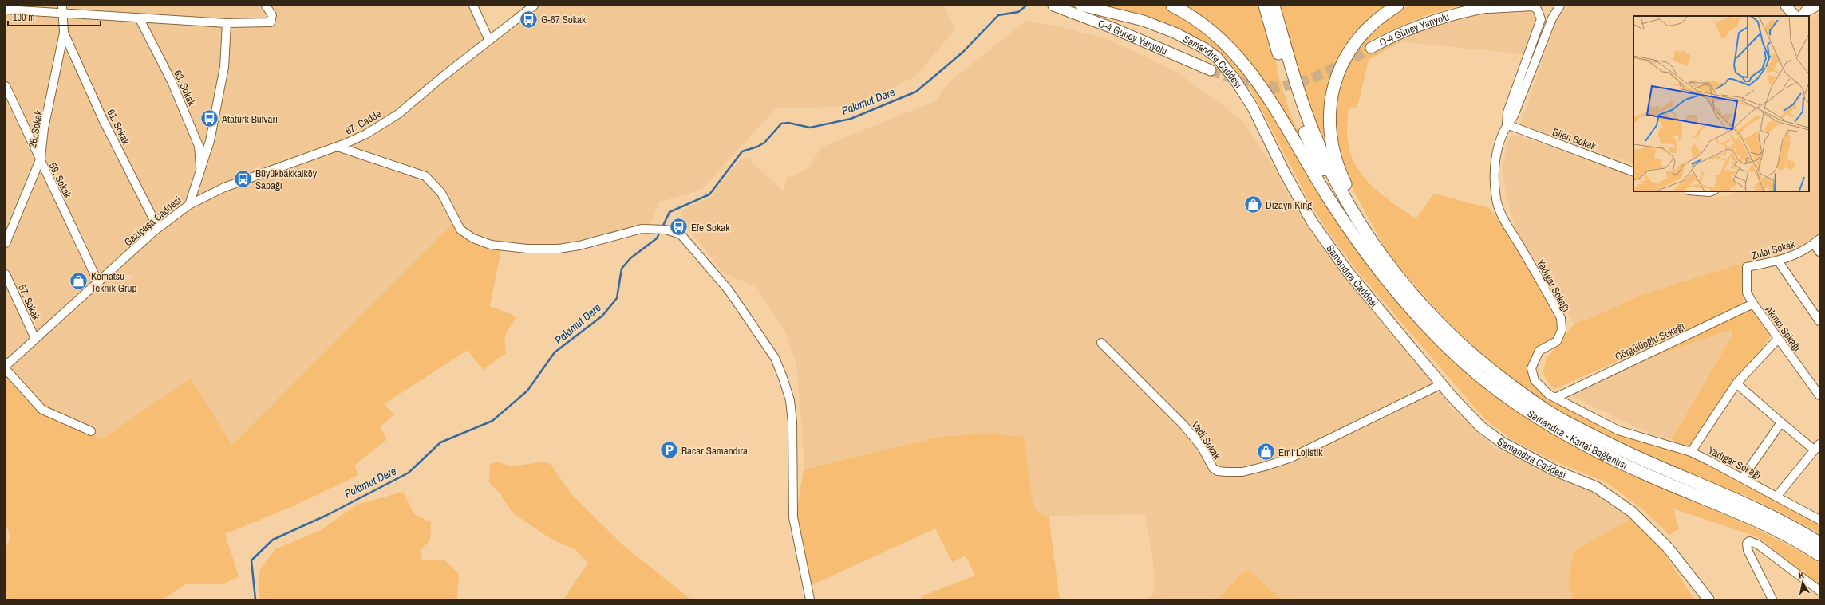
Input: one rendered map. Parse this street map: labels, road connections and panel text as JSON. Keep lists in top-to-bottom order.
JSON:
{
  "streets": {
    "highway": ["Samandıra - Kartal Bağlantısı"],
    "main road": ["O-4 Güney Yanyolu", "Samandıra Caddesi"],
    "street": [
      "63. Sokak",
      "67. Cadde",
      "61. Sokak",
      "26. Sokak",
      "Bilen Sokak",
      "59. Sokak",
      "Gazipaşa Caddesi",
      "Zulal Sokak",
      "Yadigar Sokağı",
      "57. Sokak",
      "Akıncı Sokağı",
      "Görgülüoğlu Sokağı",
      "Vadi Sokak"
    ]
  },
  "crossings": [
    ["Samandıra Caddesi", "Vadi Sokak"],
    ["63. Sokak", "Gazipaşa Caddesi"],
    ["67. Cadde", "Gazipaşa Caddesi"],
    ["61. Sokak", "26. Sokak"],
    ["61. Sokak", "Gazipaşa Caddesi"],
    ["26. Sokak", "59. Sokak"],
    ["Bilen Sokak", "Yadigar Sokağı"],
    ["59. Sokak", "Gazipaşa Caddesi"],
    ["Gazipaşa Caddesi", "57. Sokak"],
    ["Zulal Sokak", "Akıncı Sokağı"],
    ["Yadigar Sokağı", "Görgülüoğlu Sokağı"],
    ["Akıncı Sokağı", "Görgülüoğlu Sokağı"]
  ],
  "water": ["Palamut Dere"],
  "places": {
    "bus stop": [
      "G-67 Sokak",
      "Atatürk Bulvarı",
      "Büyükbakkalköy Sapağı",
      "Efe Sokak"
    ],
    "shop": ["Dizayn King", "Komatsu - Teknik Grup", "Emi Lojistik"],
    "parking": ["Bacar Samandıra"]
  },
  "scale_bar": "100 m",
  "north": "top"
}
